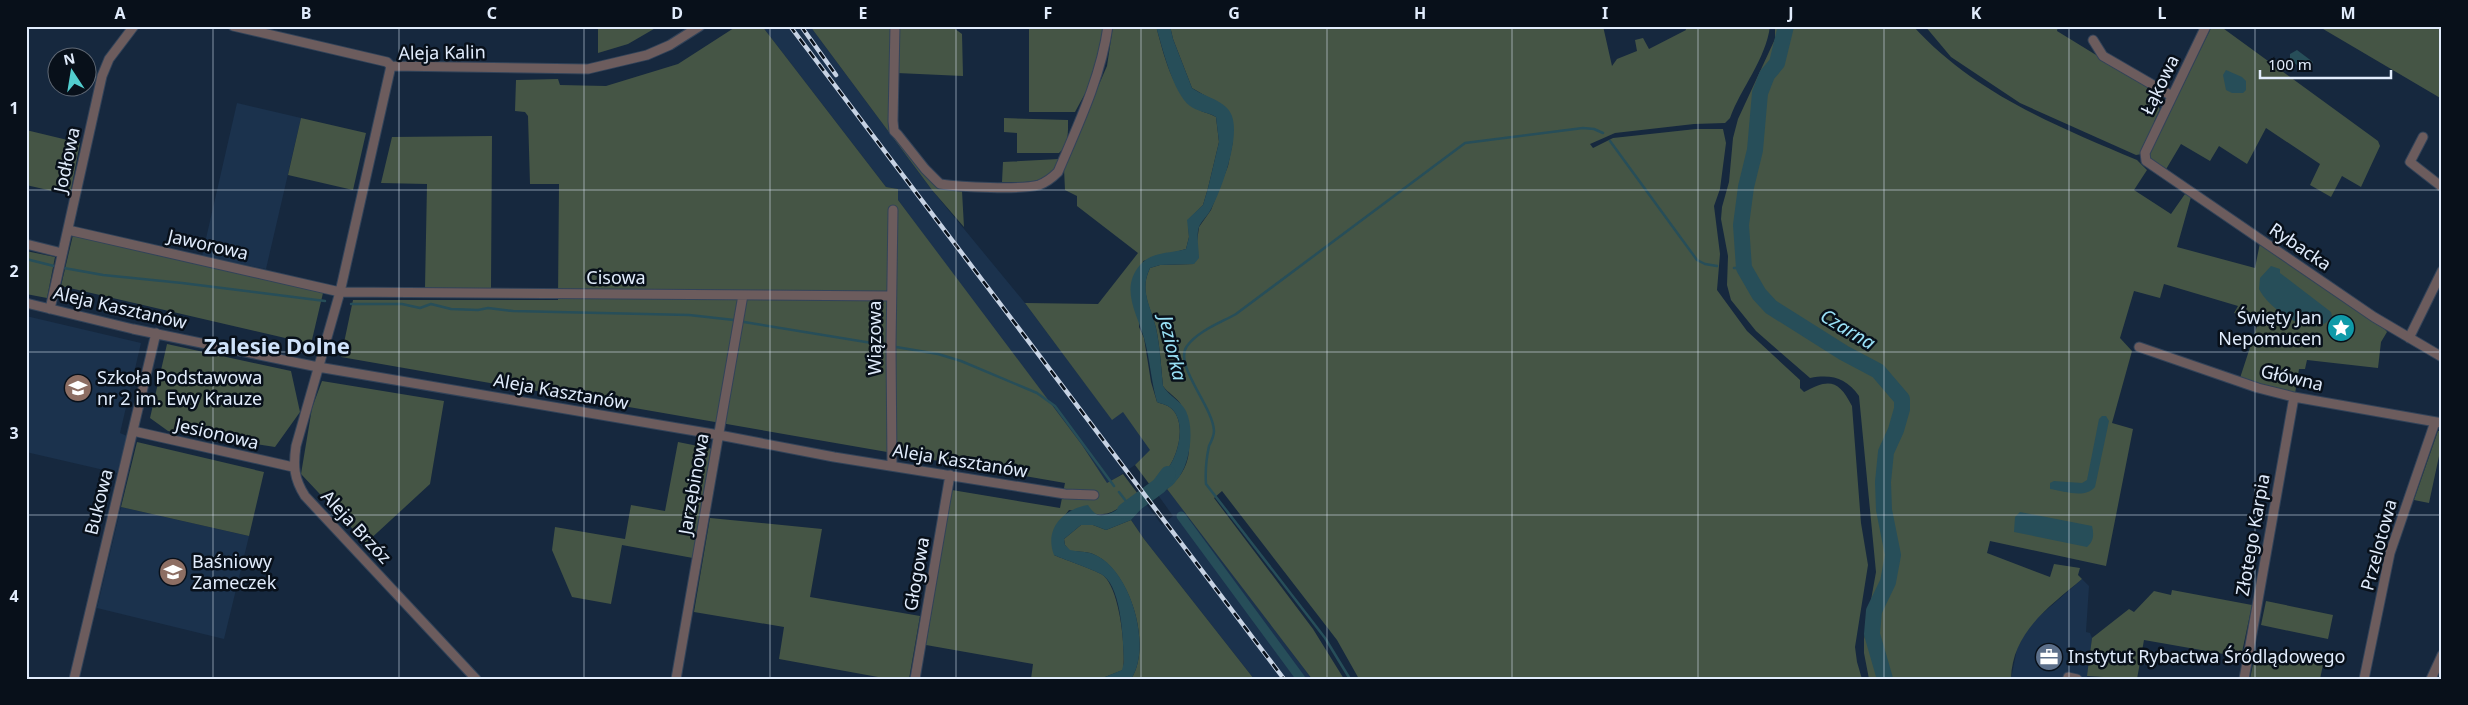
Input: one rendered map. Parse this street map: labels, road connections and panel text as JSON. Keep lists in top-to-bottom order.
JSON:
{
  "streets": {
    "street": [
      "Aleja Kalin",
      "Łąkowa",
      "Jodłowa",
      "Jaworowa",
      "Rybacka",
      "Cisowa",
      "Aleja Kasztanów",
      "Wiązowa",
      "Główna",
      "Jesionowa",
      "Jarzębinowa",
      "Bukowa",
      "Aleja Brzóz",
      "Złotego Karpia",
      "Przelotowa",
      "Głogowa"
    ]
  },
  "crossings": [
    ["Aleja Kalin", "Jaworowa"],
    ["Aleja Kalin", "Cisowa"],
    ["Aleja Kalin", "Aleja Kasztanów"],
    ["Aleja Kalin", "Aleja Brzóz"],
    ["Łąkowa", "Rybacka"],
    ["Jodłowa", "Jaworowa"],
    ["Jodłowa", "Aleja Kasztanów"],
    ["Jaworowa", "Cisowa"],
    ["Cisowa", "Wiązowa"],
    ["Cisowa", "Jarzębinowa"],
    ["Aleja Kasztanów", "Wiązowa"],
    ["Aleja Kasztanów", "Jarzębinowa"],
    ["Aleja Kasztanów", "Bukowa"],
    ["Aleja Kasztanów", "Aleja Brzóz"],
    ["Aleja Kasztanów", "Głogowa"],
    ["Główna", "Złotego Karpia"],
    ["Główna", "Przelotowa"],
    ["Jesionowa", "Bukowa"],
    ["Jesionowa", "Aleja Brzóz"]
  ],
  "districts": ["Zalesie Dolne"],
  "water": ["Czarna", "Jeziorka"],
  "places": {
    "place": ["Święty Jan Nepomucen"],
    "school or university": ["Szkoła Podstawowa nr 2 im. Ewy Krauze", "Baśniowy Zameczek"],
    "office": ["Instytut Rybactwa Śródlądowego"]
  },
  "scale_bar": "100 m",
  "north": "top",
  "grid": {
    "columns": [
      "A",
      "B",
      "C",
      "D",
      "E",
      "F",
      "G",
      "H",
      "I",
      "J",
      "K",
      "L",
      "M"
    ],
    "rows": [
      "1",
      "2",
      "3",
      "4"
    ]
  }
}
